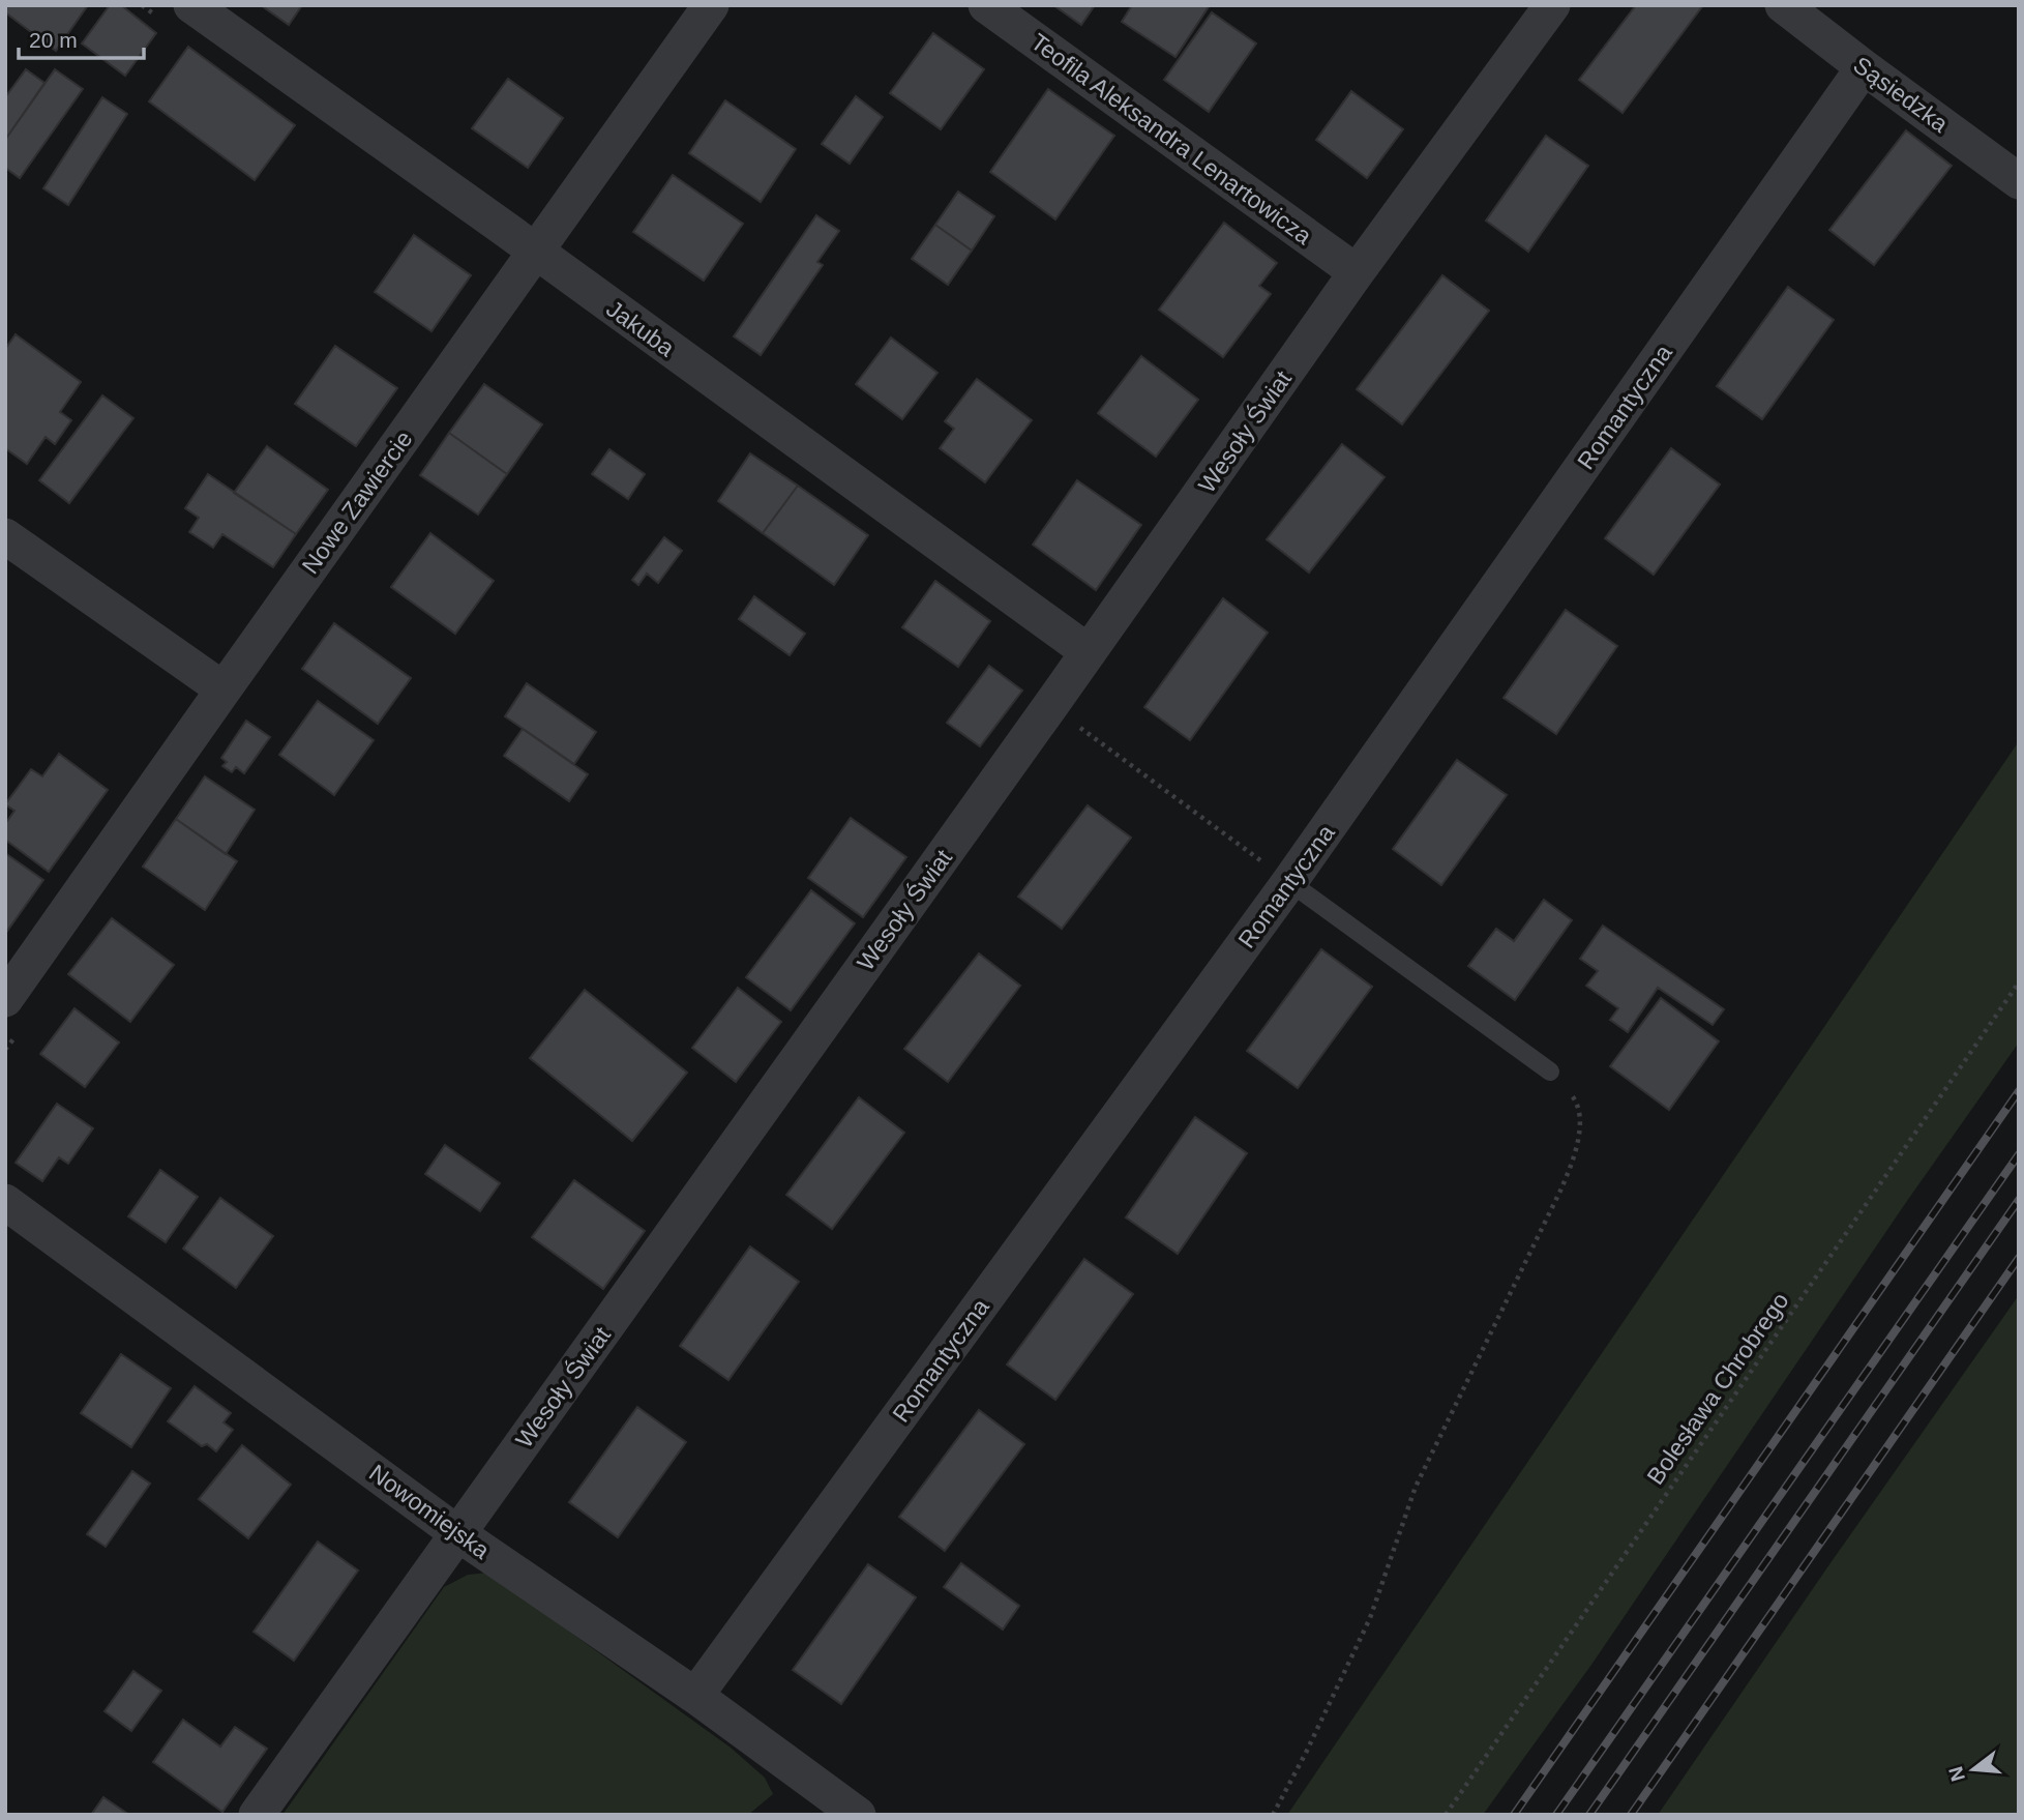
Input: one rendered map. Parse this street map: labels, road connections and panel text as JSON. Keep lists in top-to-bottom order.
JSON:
{
  "streets": {
    "street": [
      "Sąsiedzka",
      "Teofila Aleksandra Lenartowicza",
      "Jakuba",
      "Romantyczna",
      "Wesoły Świat",
      "Nowe Zawiercie",
      "Nowomiejska"
    ],
    "path": ["Bolesława Chrobrego"]
  },
  "crossings": [
    ["Sąsiedzka", "Romantyczna"],
    ["Teofila Aleksandra Lenartowicza", "Wesoły Świat"],
    ["Jakuba", "Wesoły Świat"],
    ["Jakuba", "Nowe Zawiercie"],
    ["Romantyczna", "Nowomiejska"],
    ["Wesoły Świat", "Nowomiejska"]
  ],
  "scale_bar": "20 m",
  "north": "left"
}
